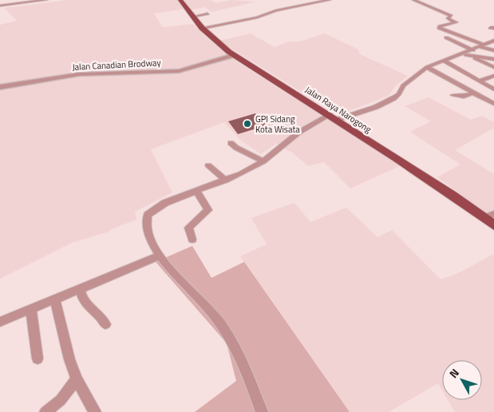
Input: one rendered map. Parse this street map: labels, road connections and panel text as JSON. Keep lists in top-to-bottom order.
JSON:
{
  "streets": {
    "main road": ["Jalan Raya Narogong"],
    "street": ["Jalan Canadian Brodway"]
  },
  "crossings": [
    ["Jalan Canadian Brodway", "Jalan Raya Narogong"]
  ],
  "places": ["GPI Sidang Kota Wisata"],
  "north": "top left"
}
